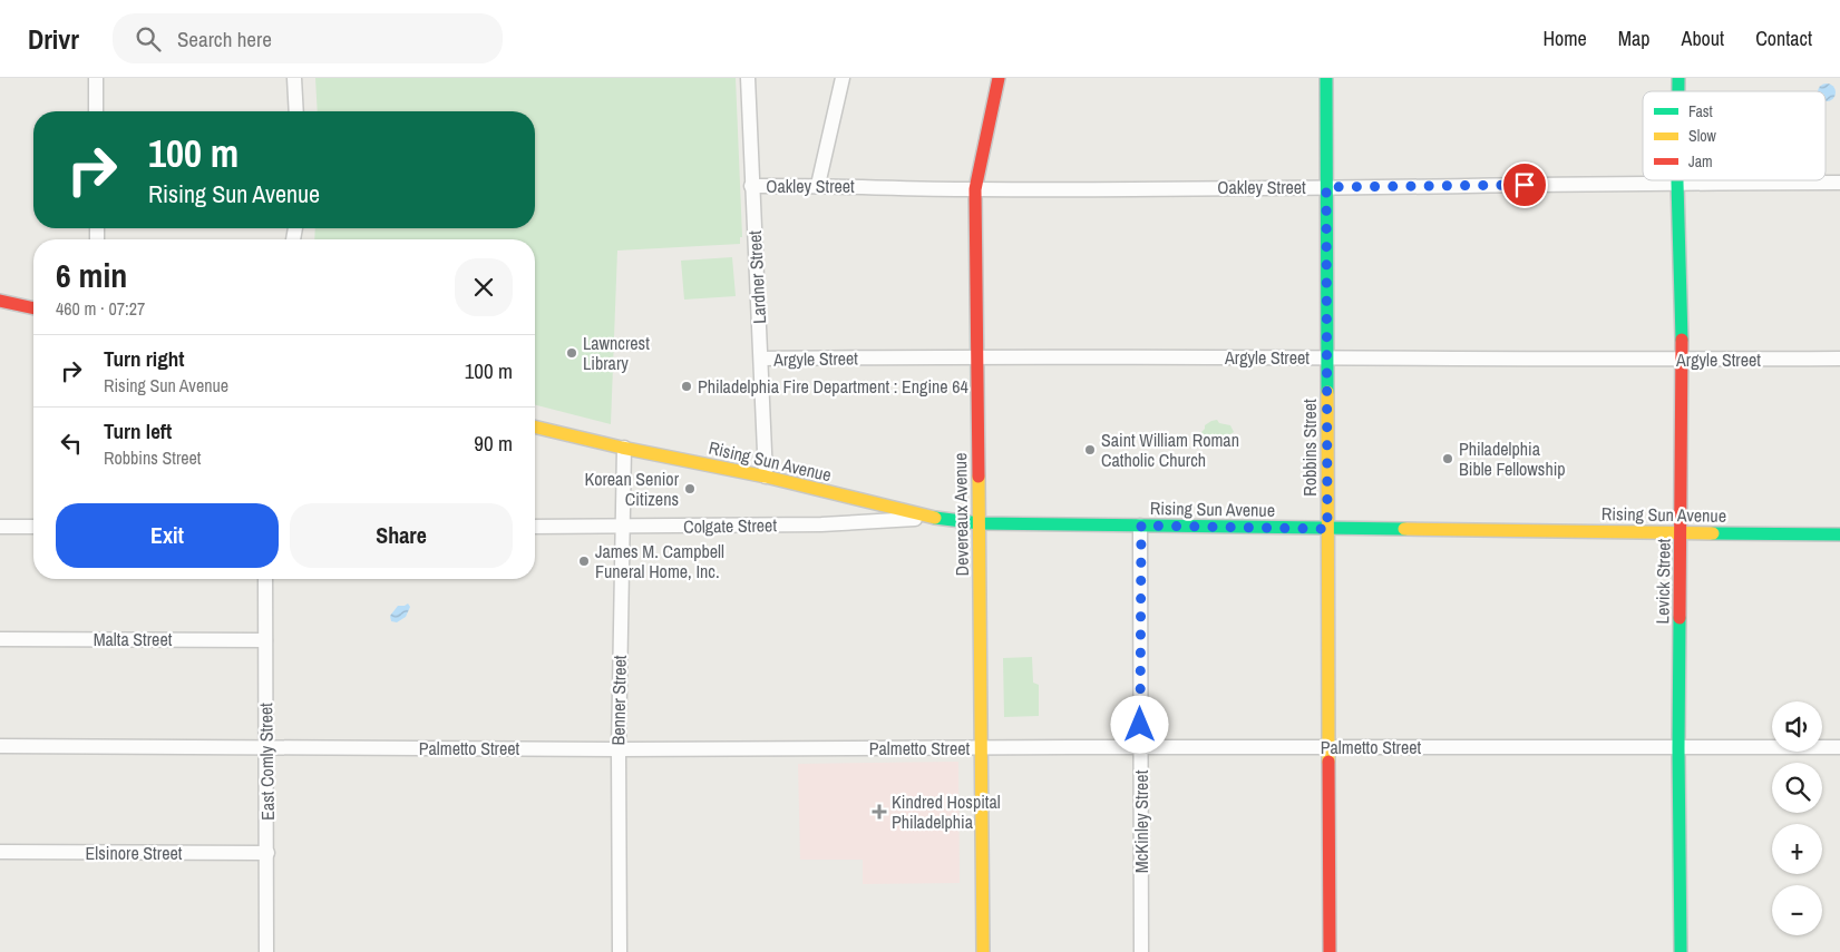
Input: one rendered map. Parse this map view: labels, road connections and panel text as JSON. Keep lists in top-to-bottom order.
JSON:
{
  "streets": {
    "street": [
      "Oakley Street",
      "Lardner Street",
      "Argyle Street",
      "Robbins Street",
      "Rising Sun Avenue",
      "Devereaux Avenue",
      "Colgate Street",
      "Levick Street",
      "Malta Street",
      "Benner Street",
      "Palmetto Street",
      "East Comly Street",
      "McKinley Street",
      "Elsinore Street"
    ]
  },
  "crossings": [
    ["Oakley Street", "Lardner Street"],
    ["Oakley Street", "Robbins Street"],
    ["Oakley Street", "Devereaux Avenue"],
    ["Oakley Street", "Levick Street"],
    ["Lardner Street", "Argyle Street"],
    ["Lardner Street", "Rising Sun Avenue"],
    ["Argyle Street", "Robbins Street"],
    ["Argyle Street", "Devereaux Avenue"],
    ["Argyle Street", "Levick Street"],
    ["Robbins Street", "Rising Sun Avenue"],
    ["Robbins Street", "Palmetto Street"],
    ["Rising Sun Avenue", "Devereaux Avenue"],
    ["Rising Sun Avenue", "Colgate Street"],
    ["Rising Sun Avenue", "Levick Street"],
    ["Rising Sun Avenue", "Benner Street"],
    ["Rising Sun Avenue", "McKinley Street"],
    ["Devereaux Avenue", "Palmetto Street"],
    ["Colgate Street", "Benner Street"],
    ["Levick Street", "Palmetto Street"],
    ["Malta Street", "East Comly Street"],
    ["Benner Street", "Palmetto Street"],
    ["Palmetto Street", "East Comly Street"],
    ["Palmetto Street", "McKinley Street"],
    ["East Comly Street", "Elsinore Street"]
  ],
  "places": {
    "other": [
      "Lawncrest Library",
      "Philadelphia Fire Department : Engine 64",
      "Saint William Roman Catholic Church",
      "Philadelphia Bible Fellowship",
      "Korean Senior Citizens",
      "James M. Campbell Funeral Home, Inc."
    ],
    "health": ["Kindred Hospital Philadelphia"]
  },
  "legend": ["Fast", "Slow", "Jam"],
  "page": {
    "header": "Drivr",
    "search": "Search here",
    "nav": [
      "Home",
      "Map",
      "About",
      "Contact"
    ],
    "turn": ["100 m", "Rising Sun Avenue"],
    "heading": ["6 min", "460 m · 07:27"],
    "list": [
      {
        "name": "Turn right",
        "note": "Rising Sun Avenue",
        "value": "100 m"
      },
      {
        "name": "Turn left",
        "note": "Robbins Street",
        "value": "90 m"
      }
    ],
    "buttons": ["Exit", "Share"],
    "map_buttons": ["+", "−"]
  }
}
